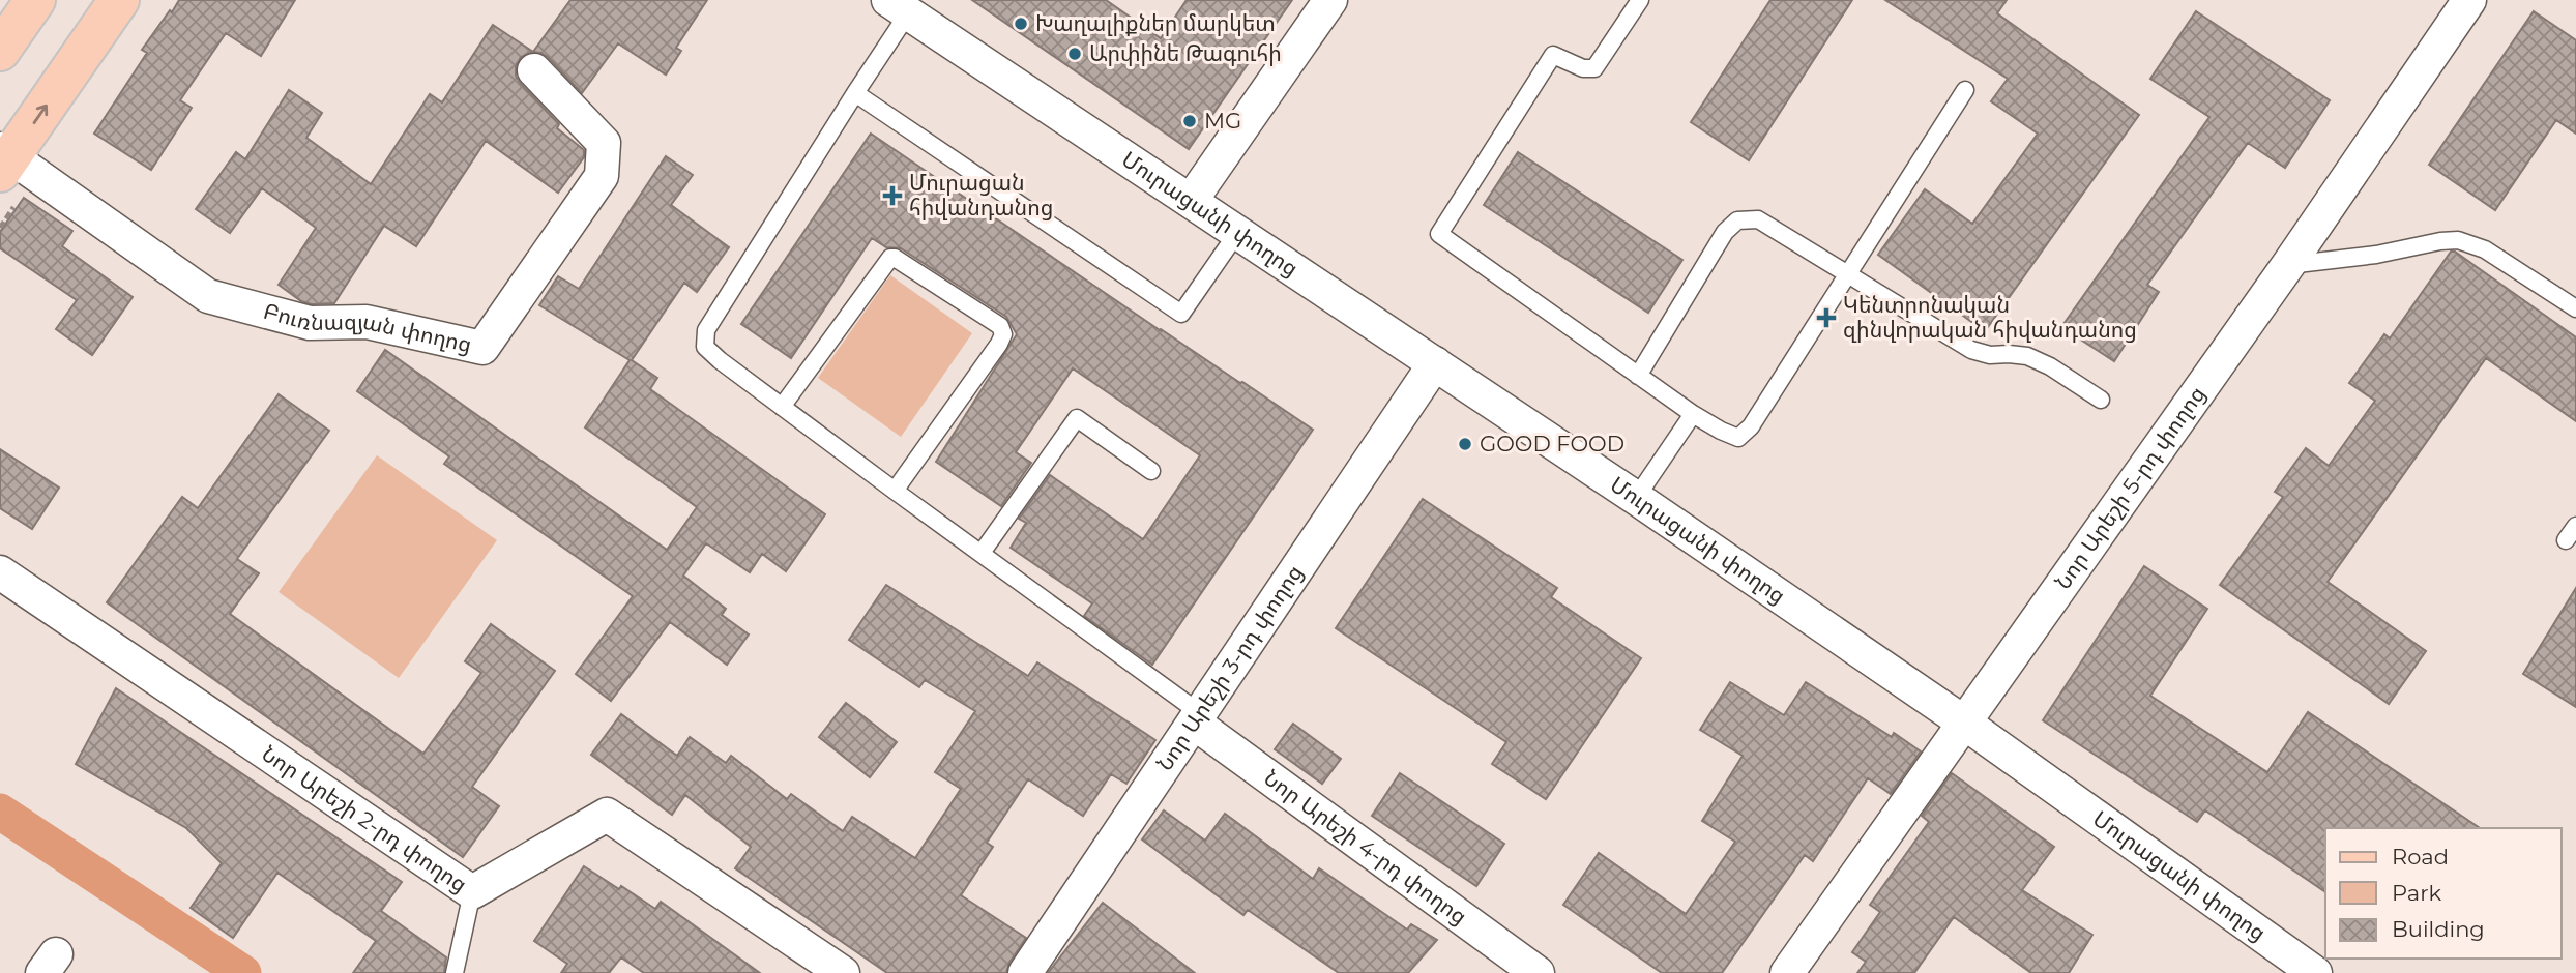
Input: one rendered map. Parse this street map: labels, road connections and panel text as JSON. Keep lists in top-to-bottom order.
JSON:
{
  "streets": {
    "street": [
      "Մուրացանի փողոց",
      "Բուռնազյան փողոց",
      "Նոր Արեշի 5-րդ փողոց",
      "Նոր Արեշի 3-րդ փողոց",
      "Նոր Արեշի 2-րդ փողոց",
      "Նոր Արեշի 4-րդ փողոց"
    ]
  },
  "crossings": [
    ["Մուրացանի փողոց", "Նոր Արեշի 5-րդ փողոց"],
    ["Մուրացանի փողոց", "Նոր Արեշի 3-րդ փողոց"],
    ["Նոր Արեշի 3-րդ փողոց", "Նոր Արեշի 4-րդ փողոց"]
  ],
  "places": {
    "other": [
      "Խաղալիքներ մարկետ",
      "Արփինե Թագուհի",
      "MG",
      "GOOD FOOD"
    ],
    "health": ["Մուրացան հիվանդանոց", "Կենտրոնական զինվորական հիվանդանոց"]
  },
  "legend": ["Road", "Park", "Building"]
}
